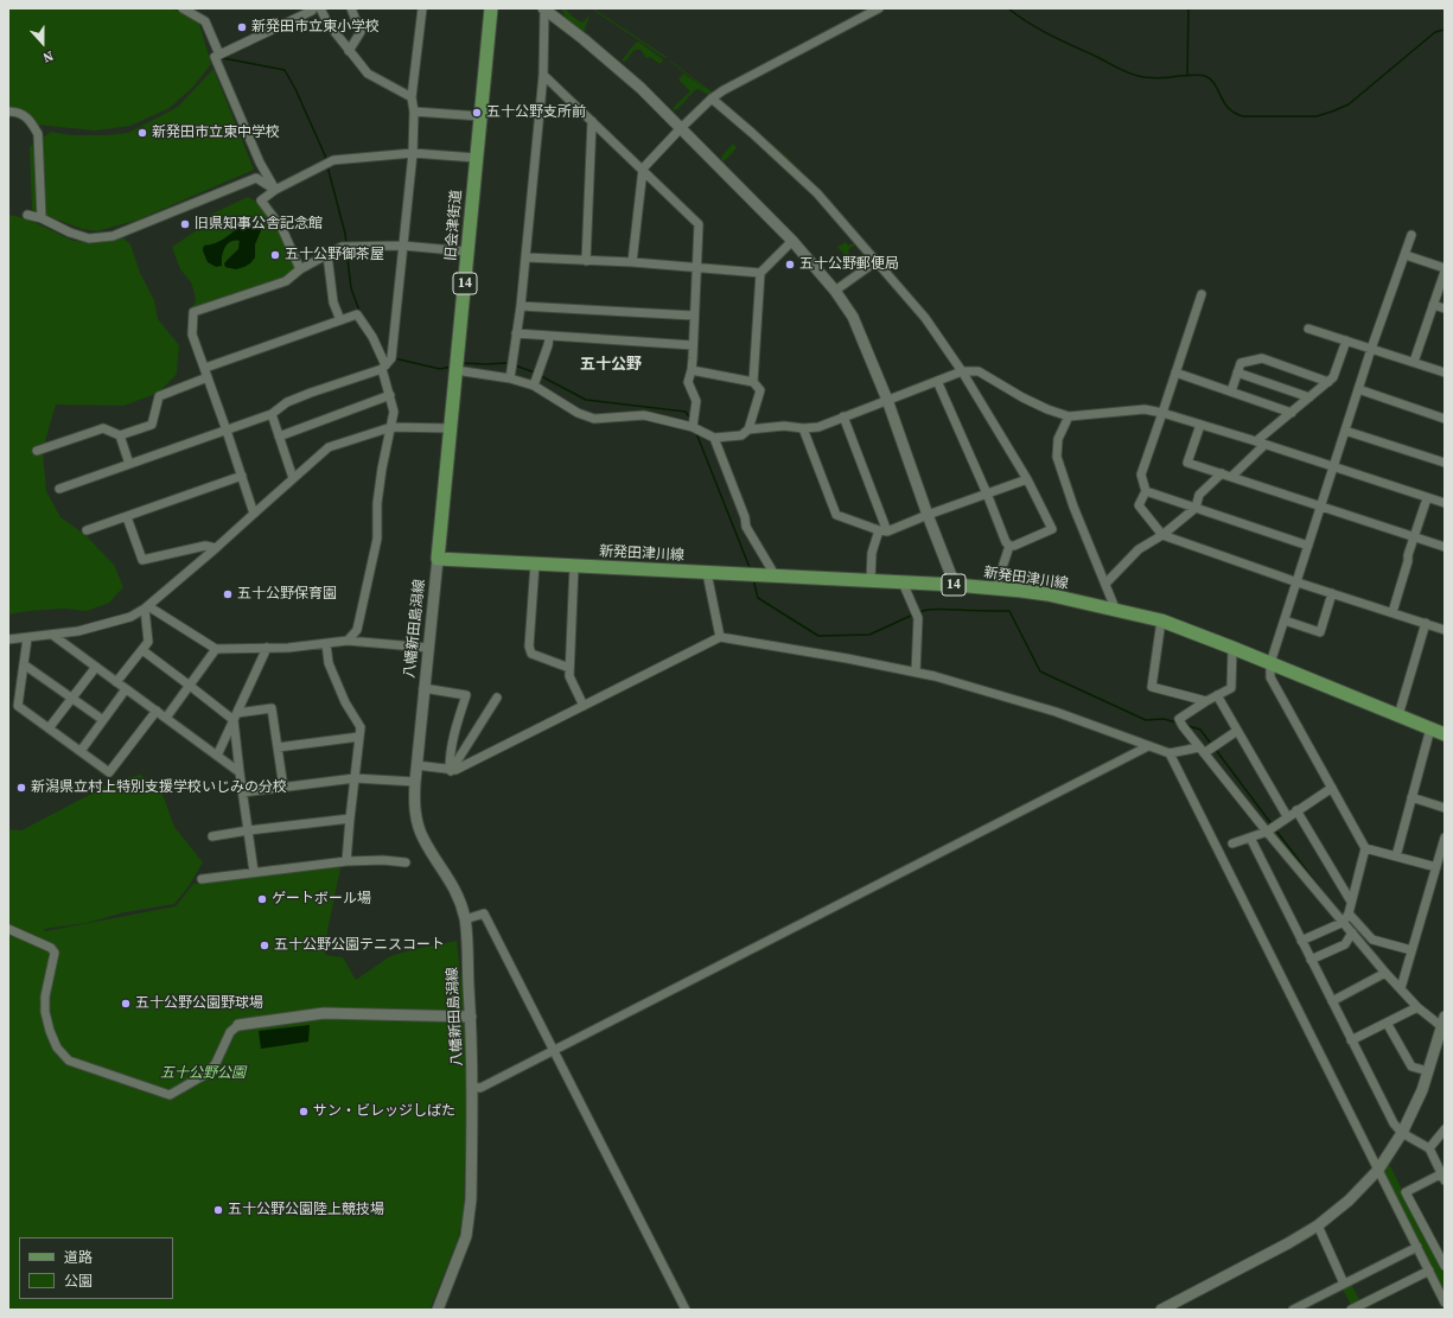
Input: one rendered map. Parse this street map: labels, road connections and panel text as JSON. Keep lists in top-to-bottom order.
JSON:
{
  "streets": {
    "main road": ["旧会津街道", "14", "新発田津川線"],
    "street": ["八幡新田島潟線"]
  },
  "crossings": [
    ["旧会津街道", "新発田津川線"],
    ["旧会津街道", "八幡新田島潟線"],
    ["新発田津川線", "八幡新田島潟線"]
  ],
  "districts": ["五十公野"],
  "parks": ["五十公野公園"],
  "places": [
    "新発田市立東小学校",
    "五十公野支所前",
    "新発田市立東中学校",
    "旧県知事公舎記念館",
    "五十公野御茶屋",
    "五十公野郵便局",
    "五十公野保育園",
    "新潟県立村上特別支援学校いじみの分校",
    "ゲートボール場",
    "五十公野公園テニスコート",
    "五十公野公園野球場",
    "サン・ビレッジしばた",
    "五十公野公園陸上競技場"
  ],
  "legend": ["道路", "公園"],
  "north": "bottom"
}
